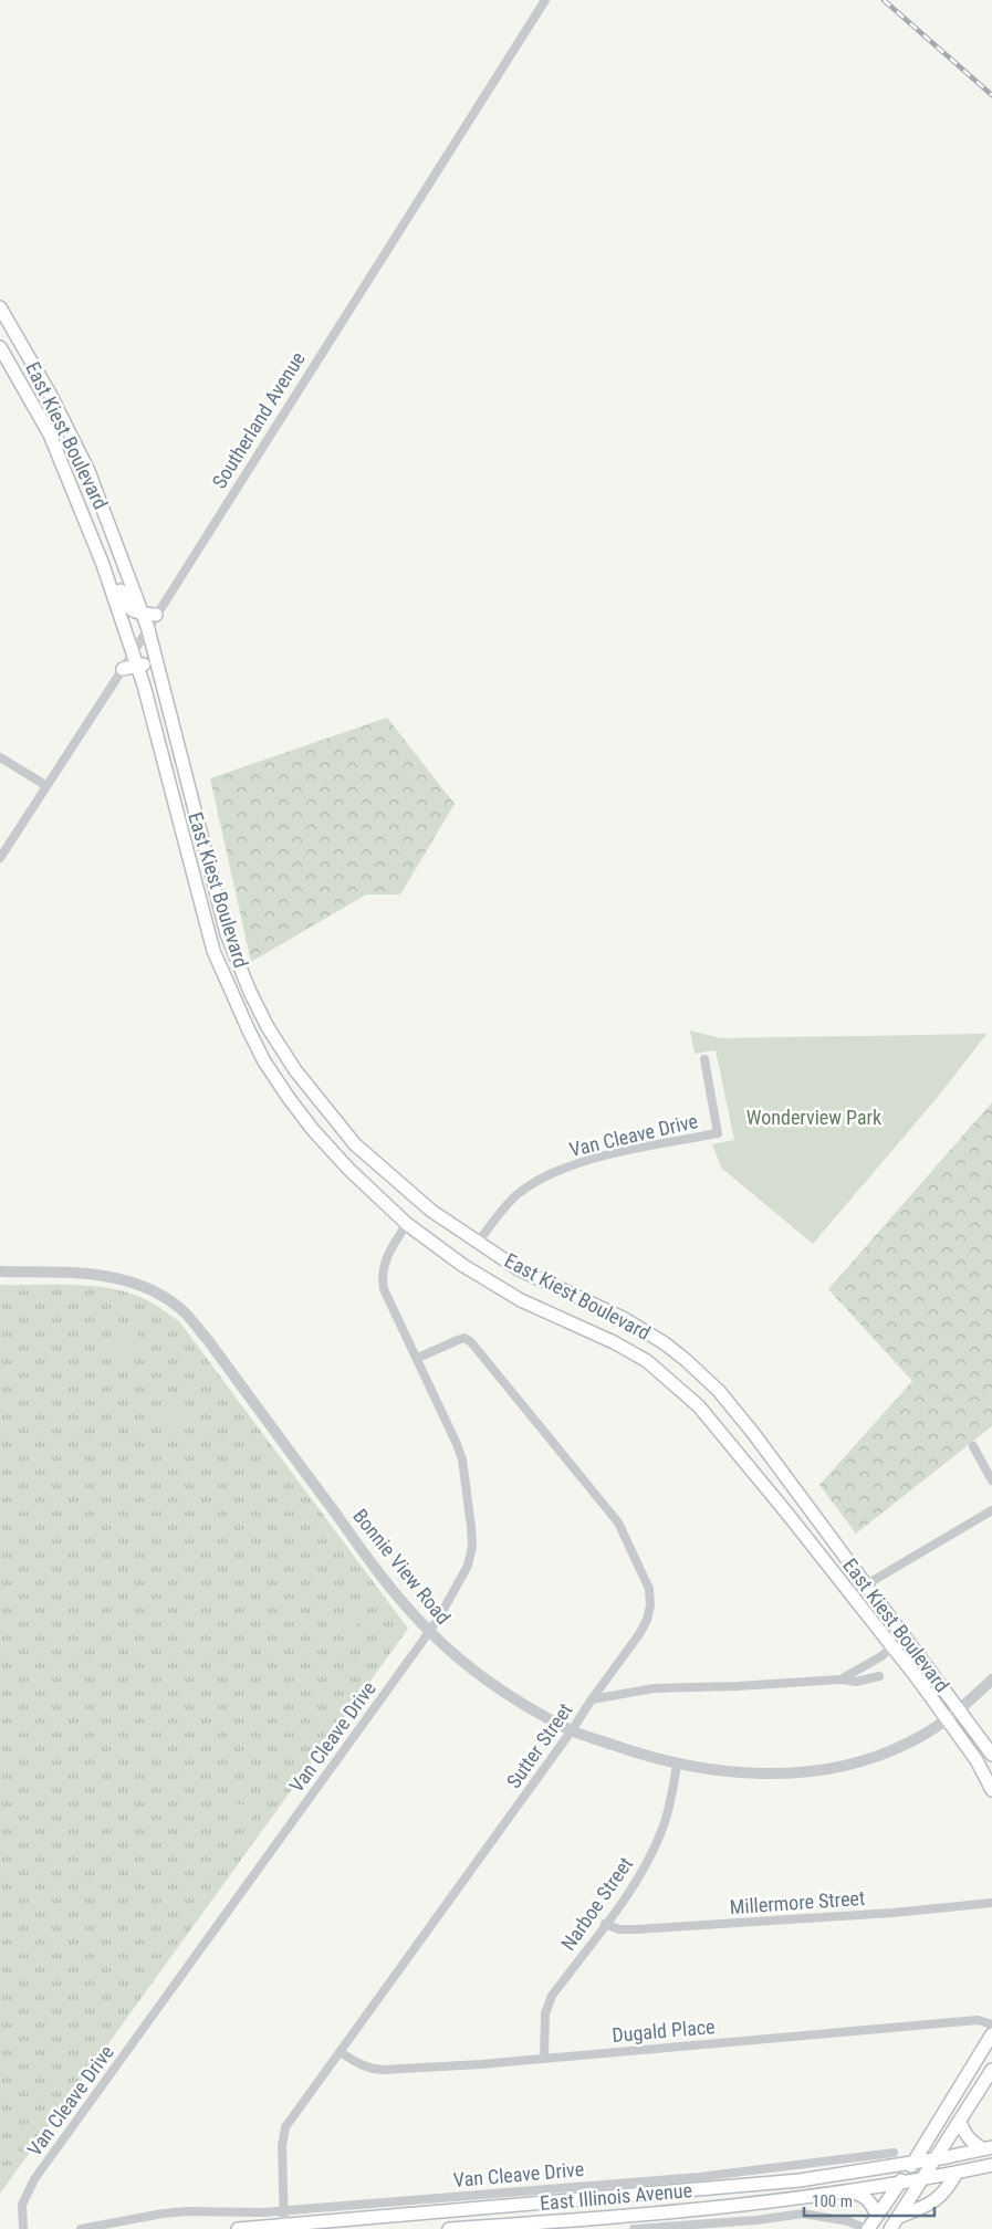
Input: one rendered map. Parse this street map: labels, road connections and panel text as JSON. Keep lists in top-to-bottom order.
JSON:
{
  "streets": {
    "main road": ["East Kiest Boulevard", "East Illinois Avenue"],
    "street": [
      "Southerland Avenue",
      "Van Cleave Drive",
      "Bonnie View Road",
      "Sutter Street",
      "Millermore Street",
      "Narboe Street",
      "Dugald Place"
    ]
  },
  "crossings": [
    ["Southerland Avenue", "East Kiest Boulevard"],
    ["East Kiest Boulevard", "Van Cleave Drive"],
    ["East Kiest Boulevard", "Bonnie View Road"],
    ["Van Cleave Drive", "Bonnie View Road"],
    ["Van Cleave Drive", "Sutter Street"],
    ["Bonnie View Road", "Sutter Street"],
    ["Bonnie View Road", "Narboe Street"],
    ["Sutter Street", "Dugald Place"],
    ["Sutter Street", "East Illinois Avenue"],
    ["Millermore Street", "Narboe Street"],
    ["Narboe Street", "Dugald Place"]
  ],
  "parks": ["Wonderview Park"],
  "scale_bar": "100 m"
}
